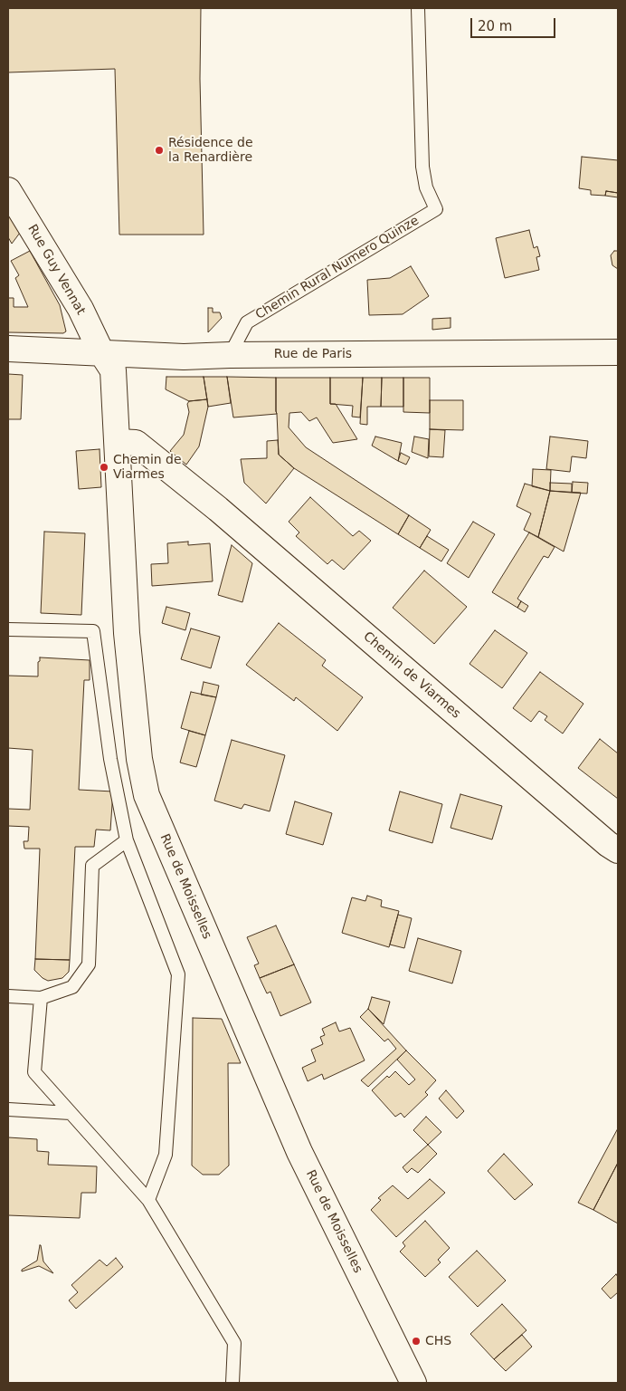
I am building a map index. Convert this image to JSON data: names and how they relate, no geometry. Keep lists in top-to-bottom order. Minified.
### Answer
{"streets":{"street":["Rue Guy Vennat","Rue de Paris","Chemin de Viarmes","Rue de Moisselles"],"lane":["Chemin Rural Numero Quinze"]},"crossings":[["Chemin Rural Numero Quinze","Rue de Paris"],["Rue Guy Vennat","Rue de Paris"],["Rue Guy Vennat","Rue de Moisselles"],["Rue de Paris","Rue de Moisselles"],["Chemin de Viarmes","Rue de Moisselles"]],"places":["Résidence de la Renardière","Chemin de Viarmes","CHS"],"scale_bar":"20 m"}
